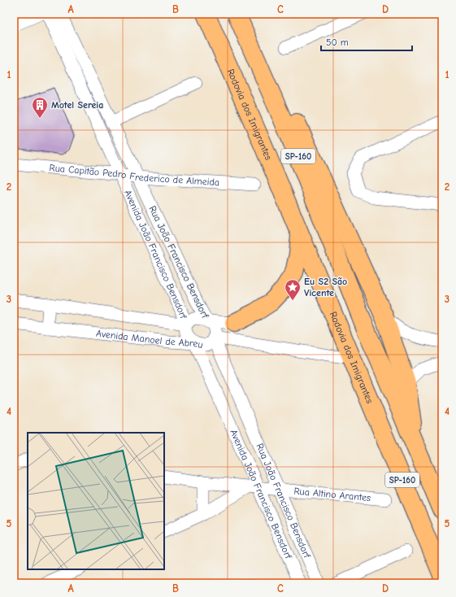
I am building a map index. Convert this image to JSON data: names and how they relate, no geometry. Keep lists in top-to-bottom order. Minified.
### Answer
{"streets":{"highway":["Rodovia dos Imigrantes","SP-160"],"street":["Rua Capitão Pedro Frederico de Almeida","Avenida João Francisco Bensdorf","Rua João Francisco Bensdorf","Avenida Manoel de Abreu","Rua Altino Arantes"]},"crossings":[["Rua Capitão Pedro Frederico de Almeida","Avenida João Francisco Bensdorf"],["Rua Capitão Pedro Frederico de Almeida","Rua João Francisco Bensdorf"],["Avenida João Francisco Bensdorf","Rua João Francisco Bensdorf"],["Avenida João Francisco Bensdorf","Avenida Manoel de Abreu"],["Avenida João Francisco Bensdorf","Rua Altino Arantes"],["Rua João Francisco Bensdorf","Avenida Manoel de Abreu"],["Rua João Francisco Bensdorf","Rua Altino Arantes"]],"places":{"building":["Motel Sereia"],"place":["Eu S2 São Vicente"]},"scale_bar":"50 m","grid":{"columns":["A","B","C","D"],"rows":["1","2","3","4","5"]}}
